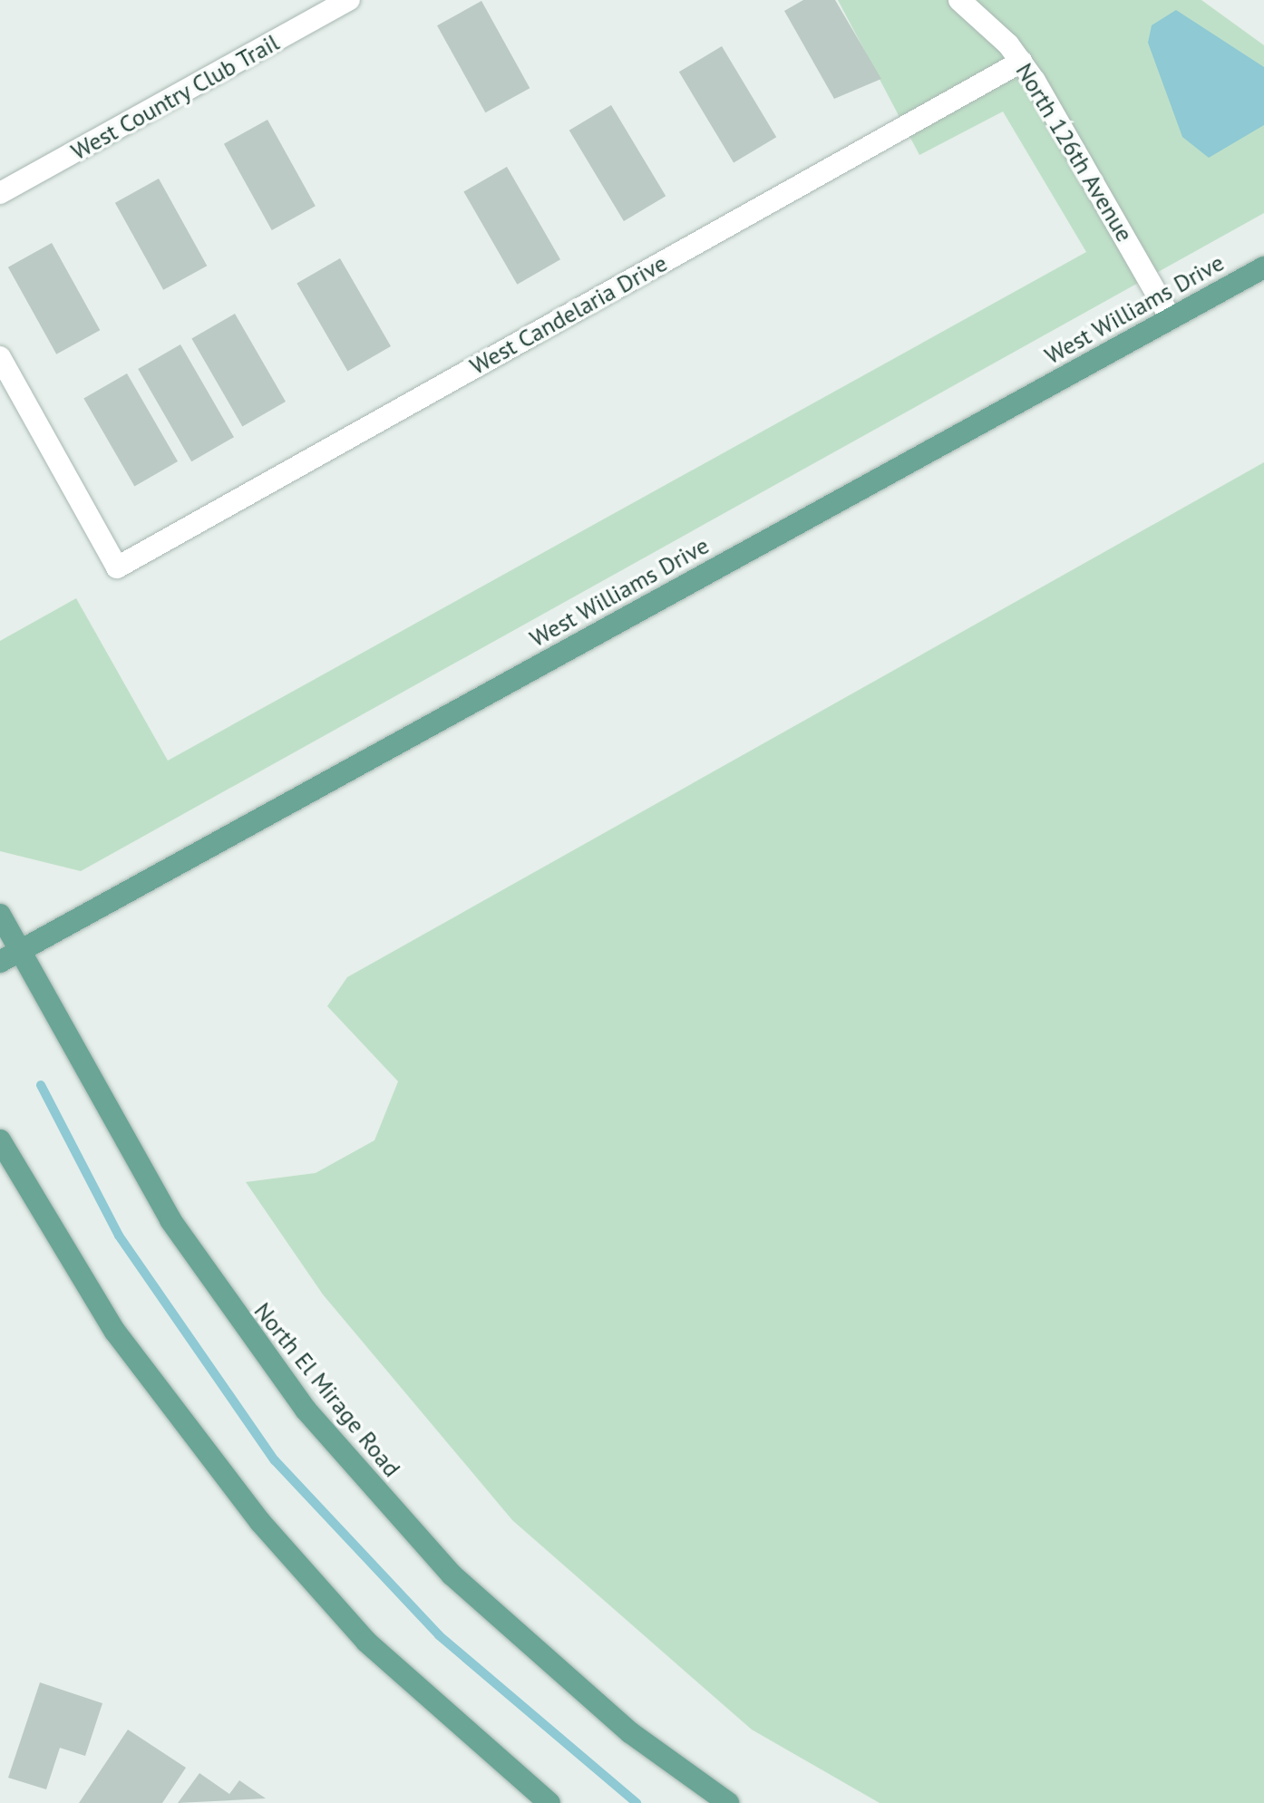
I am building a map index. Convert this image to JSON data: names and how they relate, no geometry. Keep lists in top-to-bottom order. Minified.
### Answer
{"streets":{"main road":["West Williams Drive","North El Mirage Road"],"street":["West Country Club Trail","North 126th Avenue","West Candelaria Drive"]},"crossings":[["North 126th Avenue","West Williams Drive"],["North 126th Avenue","West Candelaria Drive"],["West Williams Drive","North El Mirage Road"]]}
